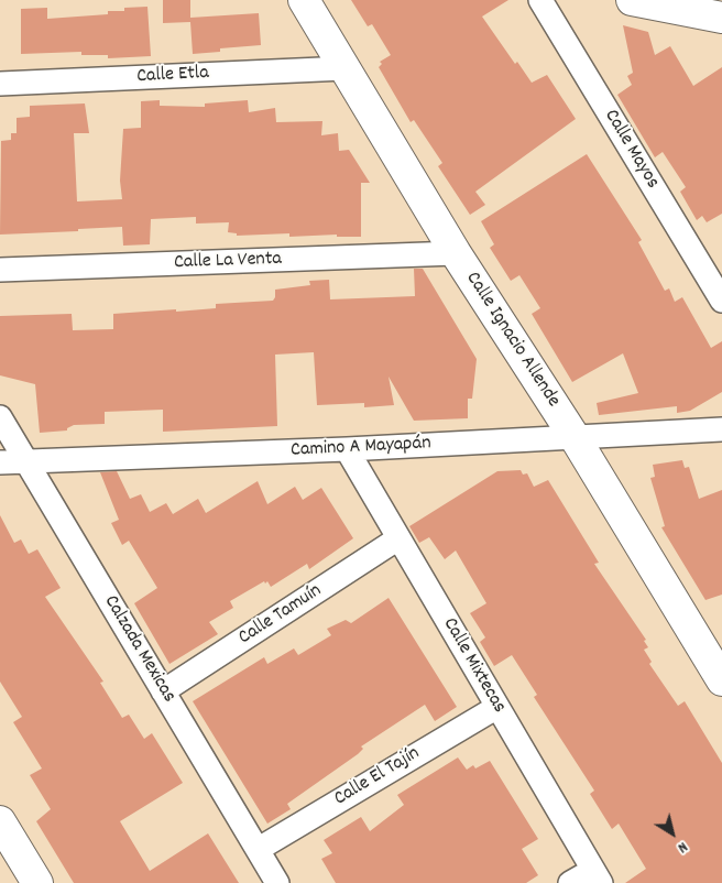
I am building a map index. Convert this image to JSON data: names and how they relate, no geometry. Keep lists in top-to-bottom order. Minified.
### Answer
{"streets":{"street":["Calle Etla","Calle Mayos","Calle La Venta","Calle Ignacio Allende","Camino A Mayapán","Calle Tamuín","Calzada Mexicas","Calle Mixtecas","Calle El Tajín"]},"crossings":[["Calle Etla","Calle Ignacio Allende"],["Calle La Venta","Calle Ignacio Allende"],["Calle Ignacio Allende","Camino A Mayapán"],["Camino A Mayapán","Calzada Mexicas"],["Camino A Mayapán","Calle Mixtecas"],["Calle Tamuín","Calzada Mexicas"],["Calle Tamuín","Calle Mixtecas"],["Calzada Mexicas","Calle El Tajín"],["Calle Mixtecas","Calle El Tajín"]],"north":"bottom right"}
